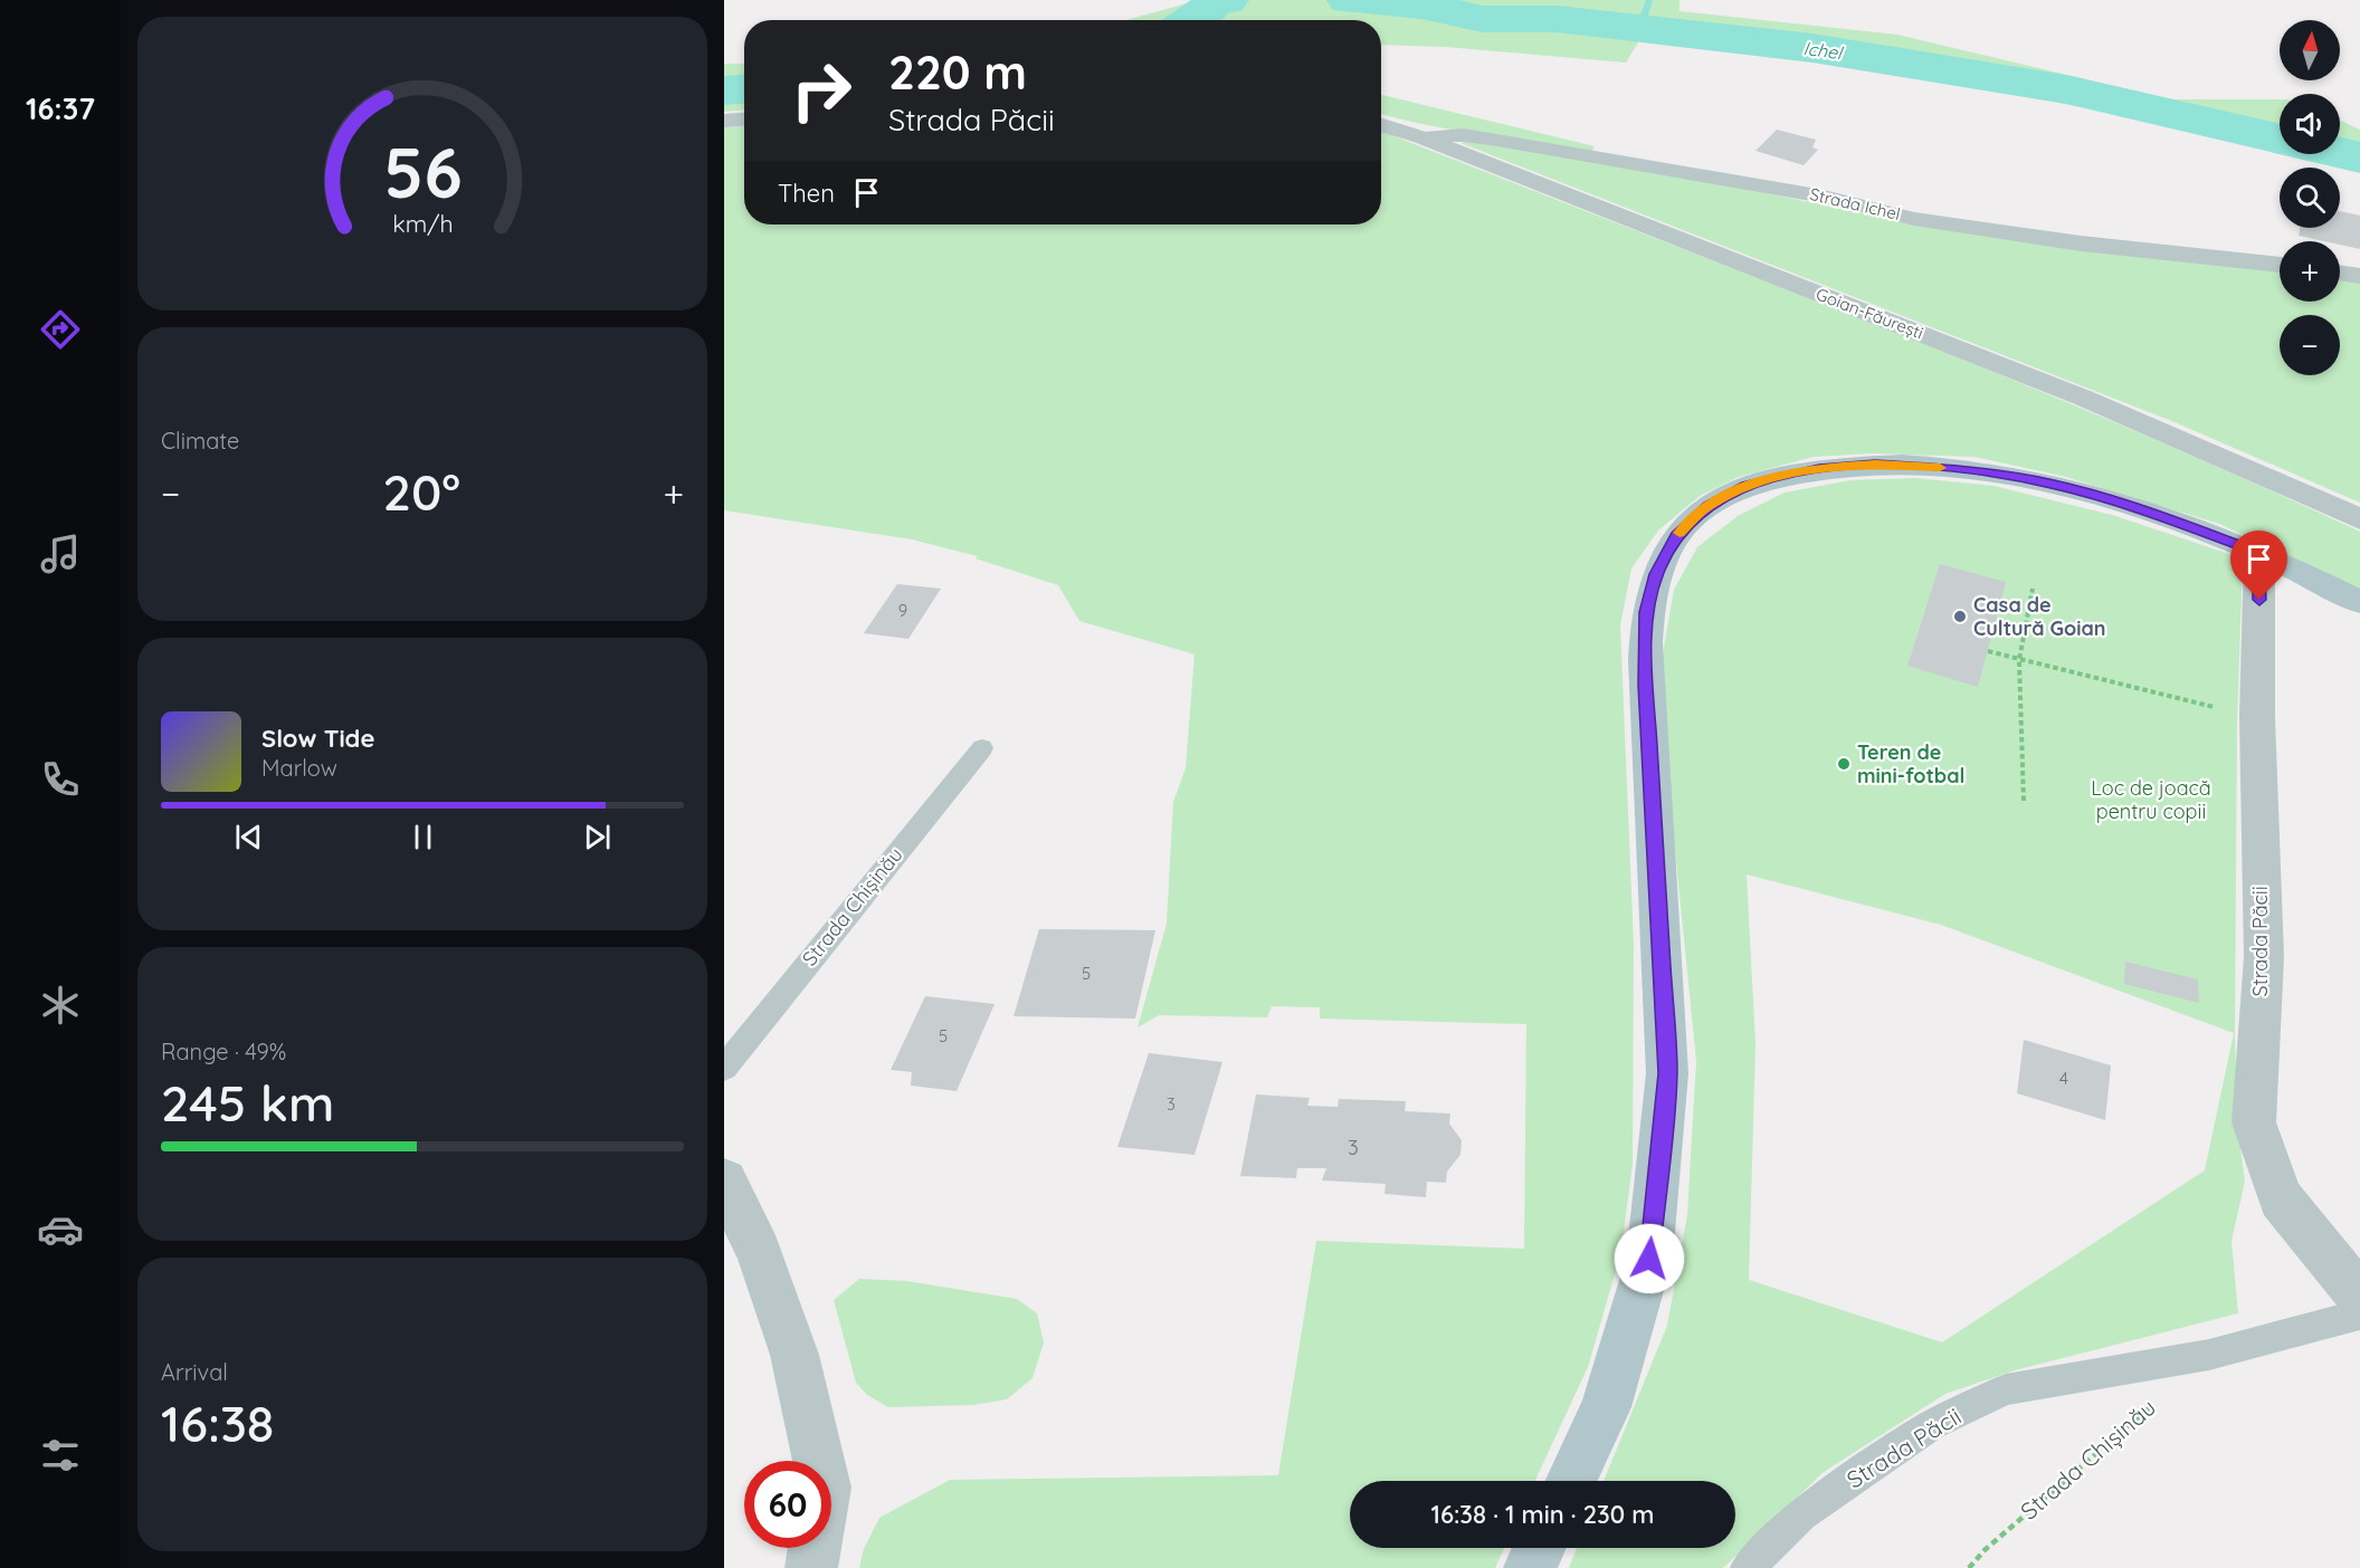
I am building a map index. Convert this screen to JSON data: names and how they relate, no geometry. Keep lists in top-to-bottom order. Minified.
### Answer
{"streets":{"street":["Strada Ichel","Goian-Făurești","Strada Păcii"],"lane":["Strada Chișinău"]},"crossings":[["Strada Ichel","Goian-Făurești"]],"water":["Ichel"],"parks":["Loc de joacă pentru copii"],"places":["Casa de Cultură Goian","Teren de mini-fotbal"],"house_numbers":["9","5","5","4","3","3"],"north":"top","page":{"tabs":"16:37","map_buttons":["+","−"],"turn":["220 m","Strada Păcii"],"then":"Then","tile":["Climate",["Range · 49%","245 km"],["Arrival","16:38"]],"heat":["−","20°","+"],"song":["Slow Tide","Marlow"],"limit":"60","trip":"16:38 · 1 min · 230 m","gauge":["56","km/h"]}}
